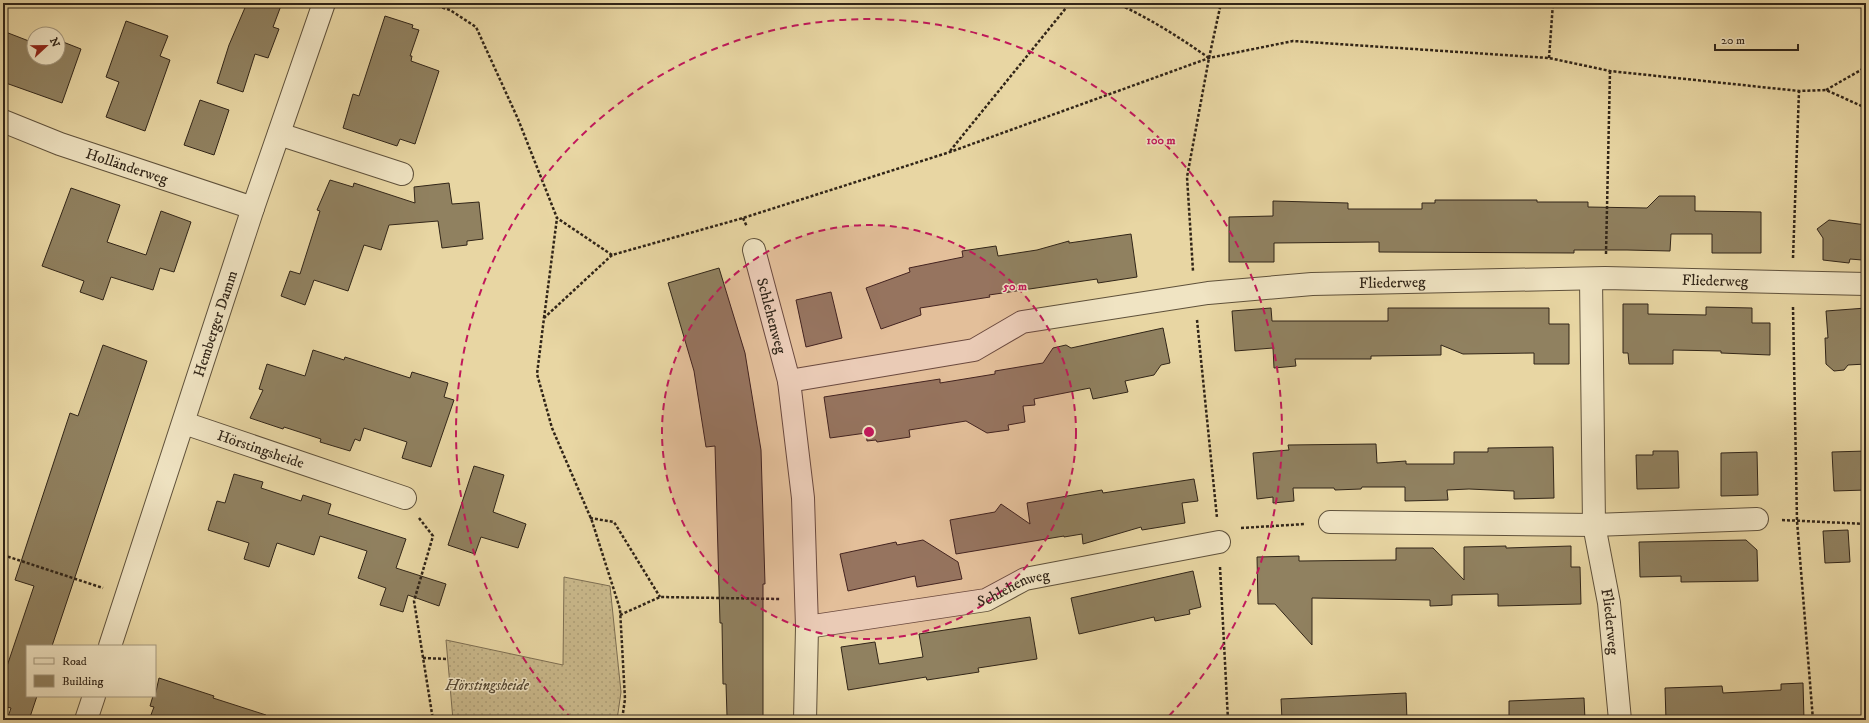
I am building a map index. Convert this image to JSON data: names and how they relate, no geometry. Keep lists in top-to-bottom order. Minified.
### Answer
{"streets":{"street":["Holländerweg","Fliederweg","Schlehenweg","Hemberger Damm","Hörstingsheide"]},"crossings":[["Holländerweg","Hemberger Damm"],["Hemberger Damm","Hörstingsheide"]],"parks":["Hörstingsheide"],"legend":["Road","Building"],"scale_bar":"20 m","north":"right","rings":["100 m","50 m"]}
